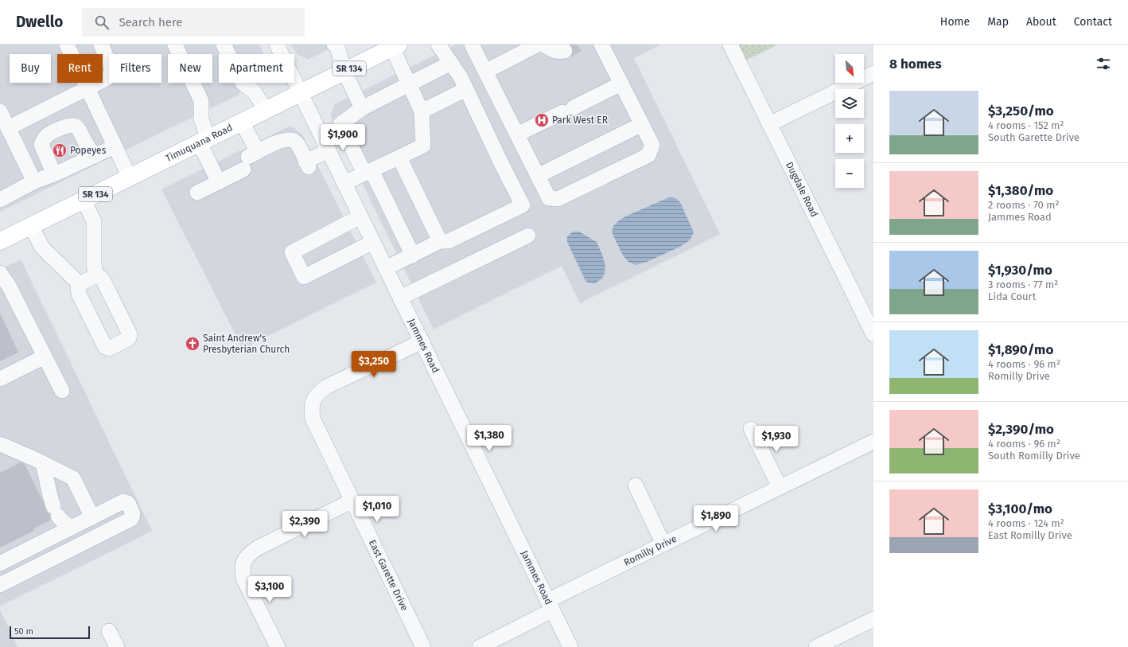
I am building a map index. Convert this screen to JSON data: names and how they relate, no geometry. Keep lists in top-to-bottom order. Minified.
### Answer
{"streets":{"main road":["SR 134","Timuquana Road"],"street":["Dugdale Road","Jammes Road","Romilly Drive","East Garette Drive"]},"crossings":[["Timuquana Road","Jammes Road"],["Jammes Road","Romilly Drive"],["Jammes Road","East Garette Drive"]],"places":{"hospital":["Park West ER"],"restaurant":["Popeyes"],"church":["Saint Andrew's Presbyterian Church"]},"scale_bar":"50 m","north":"bottom right","page":{"header":"Dwello","search":"Search here","nav":["Home","Map","About","Contact"],"heading":"8 homes","map_buttons":["+","−"],"chip":["Buy","Rent","Filters","New","Apartment"],"list":[{"name":"$3,250/mo","note":"4 rooms · 152 m² · South Garette Drive"},{"name":"$1,380/mo","note":"2 rooms · 70 m² · Jammes Road"},{"name":"$1,930/mo","note":"3 rooms · 77 m² · Lida Court"},{"name":"$1,890/mo","note":"4 rooms · 96 m² · Romilly Drive"},{"name":"$2,390/mo","note":"4 rooms · 96 m² · South Romilly Drive"},{"name":"$3,100/mo","note":"4 rooms · 124 m² · East Romilly Drive"}],"price":["$1,900","$3,250","$1,380","$1,930","$1,010","$1,890","$2,390","$3,100"],"scale":"50 m"}}
